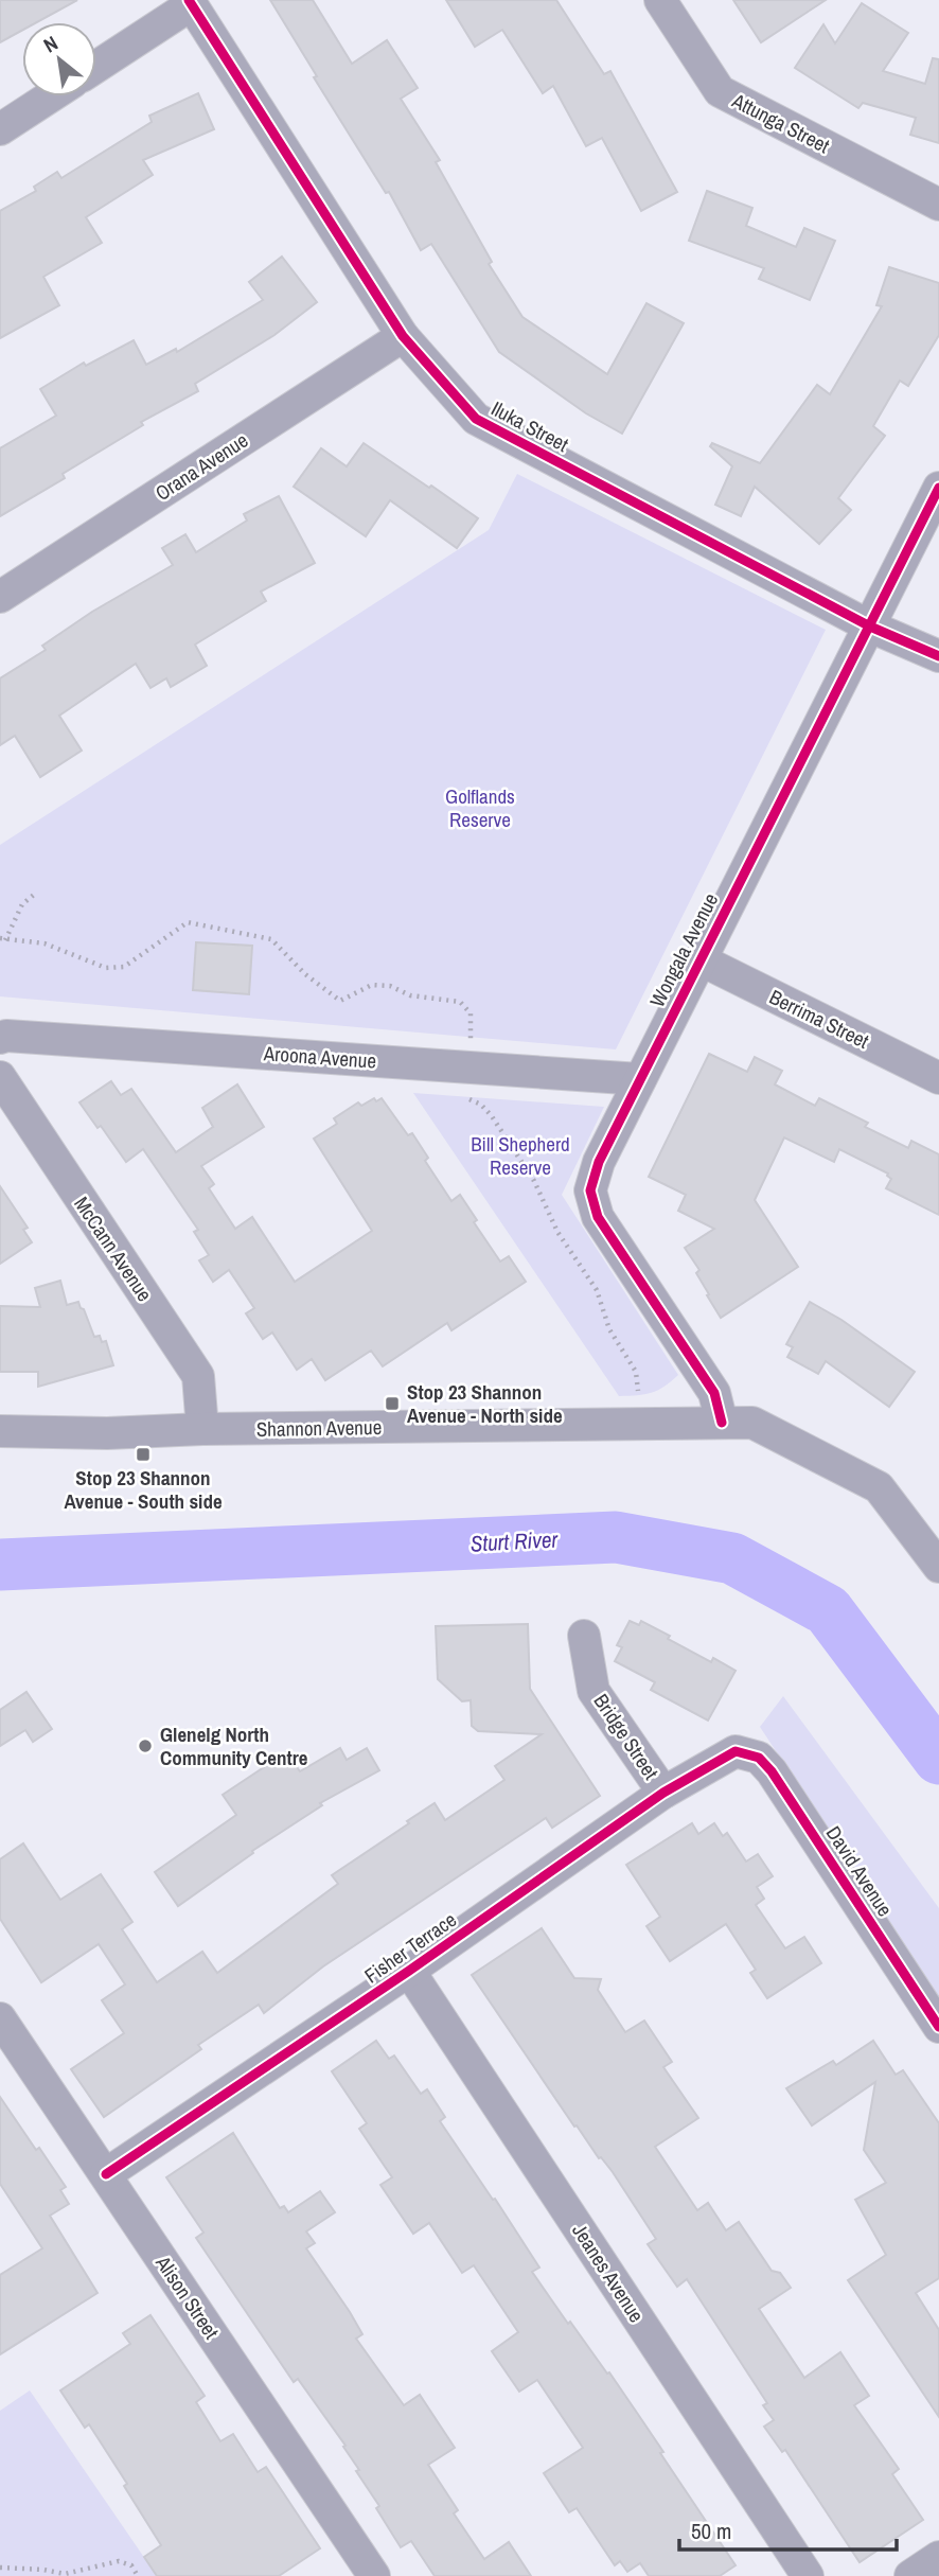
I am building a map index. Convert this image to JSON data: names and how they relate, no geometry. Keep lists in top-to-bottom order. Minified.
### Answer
{"streets":{"street":["Attunga Street","Iluka Street","Orana Avenue","Wongala Avenue","Berrima Street","Aroona Avenue","McCann Avenue","Shannon Avenue","Bridge Street","David Avenue","Fisher Terrace","Jeanes Avenue","Alison Street"]},"crossings":[["Iluka Street","Orana Avenue"],["Iluka Street","Wongala Avenue"],["Wongala Avenue","Berrima Street"],["Wongala Avenue","Aroona Avenue"],["Wongala Avenue","Shannon Avenue"],["McCann Avenue","Shannon Avenue"],["Bridge Street","Fisher Terrace"],["David Avenue","Fisher Terrace"],["Fisher Terrace","Jeanes Avenue"],["Fisher Terrace","Alison Street"]],"water":["Sturt River"],"parks":["Golflands Reserve","Bill Shepherd Reserve"],"places":{"transit":["Stop 23 Shannon Avenue - North side","Stop 23 Shannon Avenue - South side"],"other":["Glenelg North Community Centre"]},"scale_bar":"50 m","north":"top left"}
